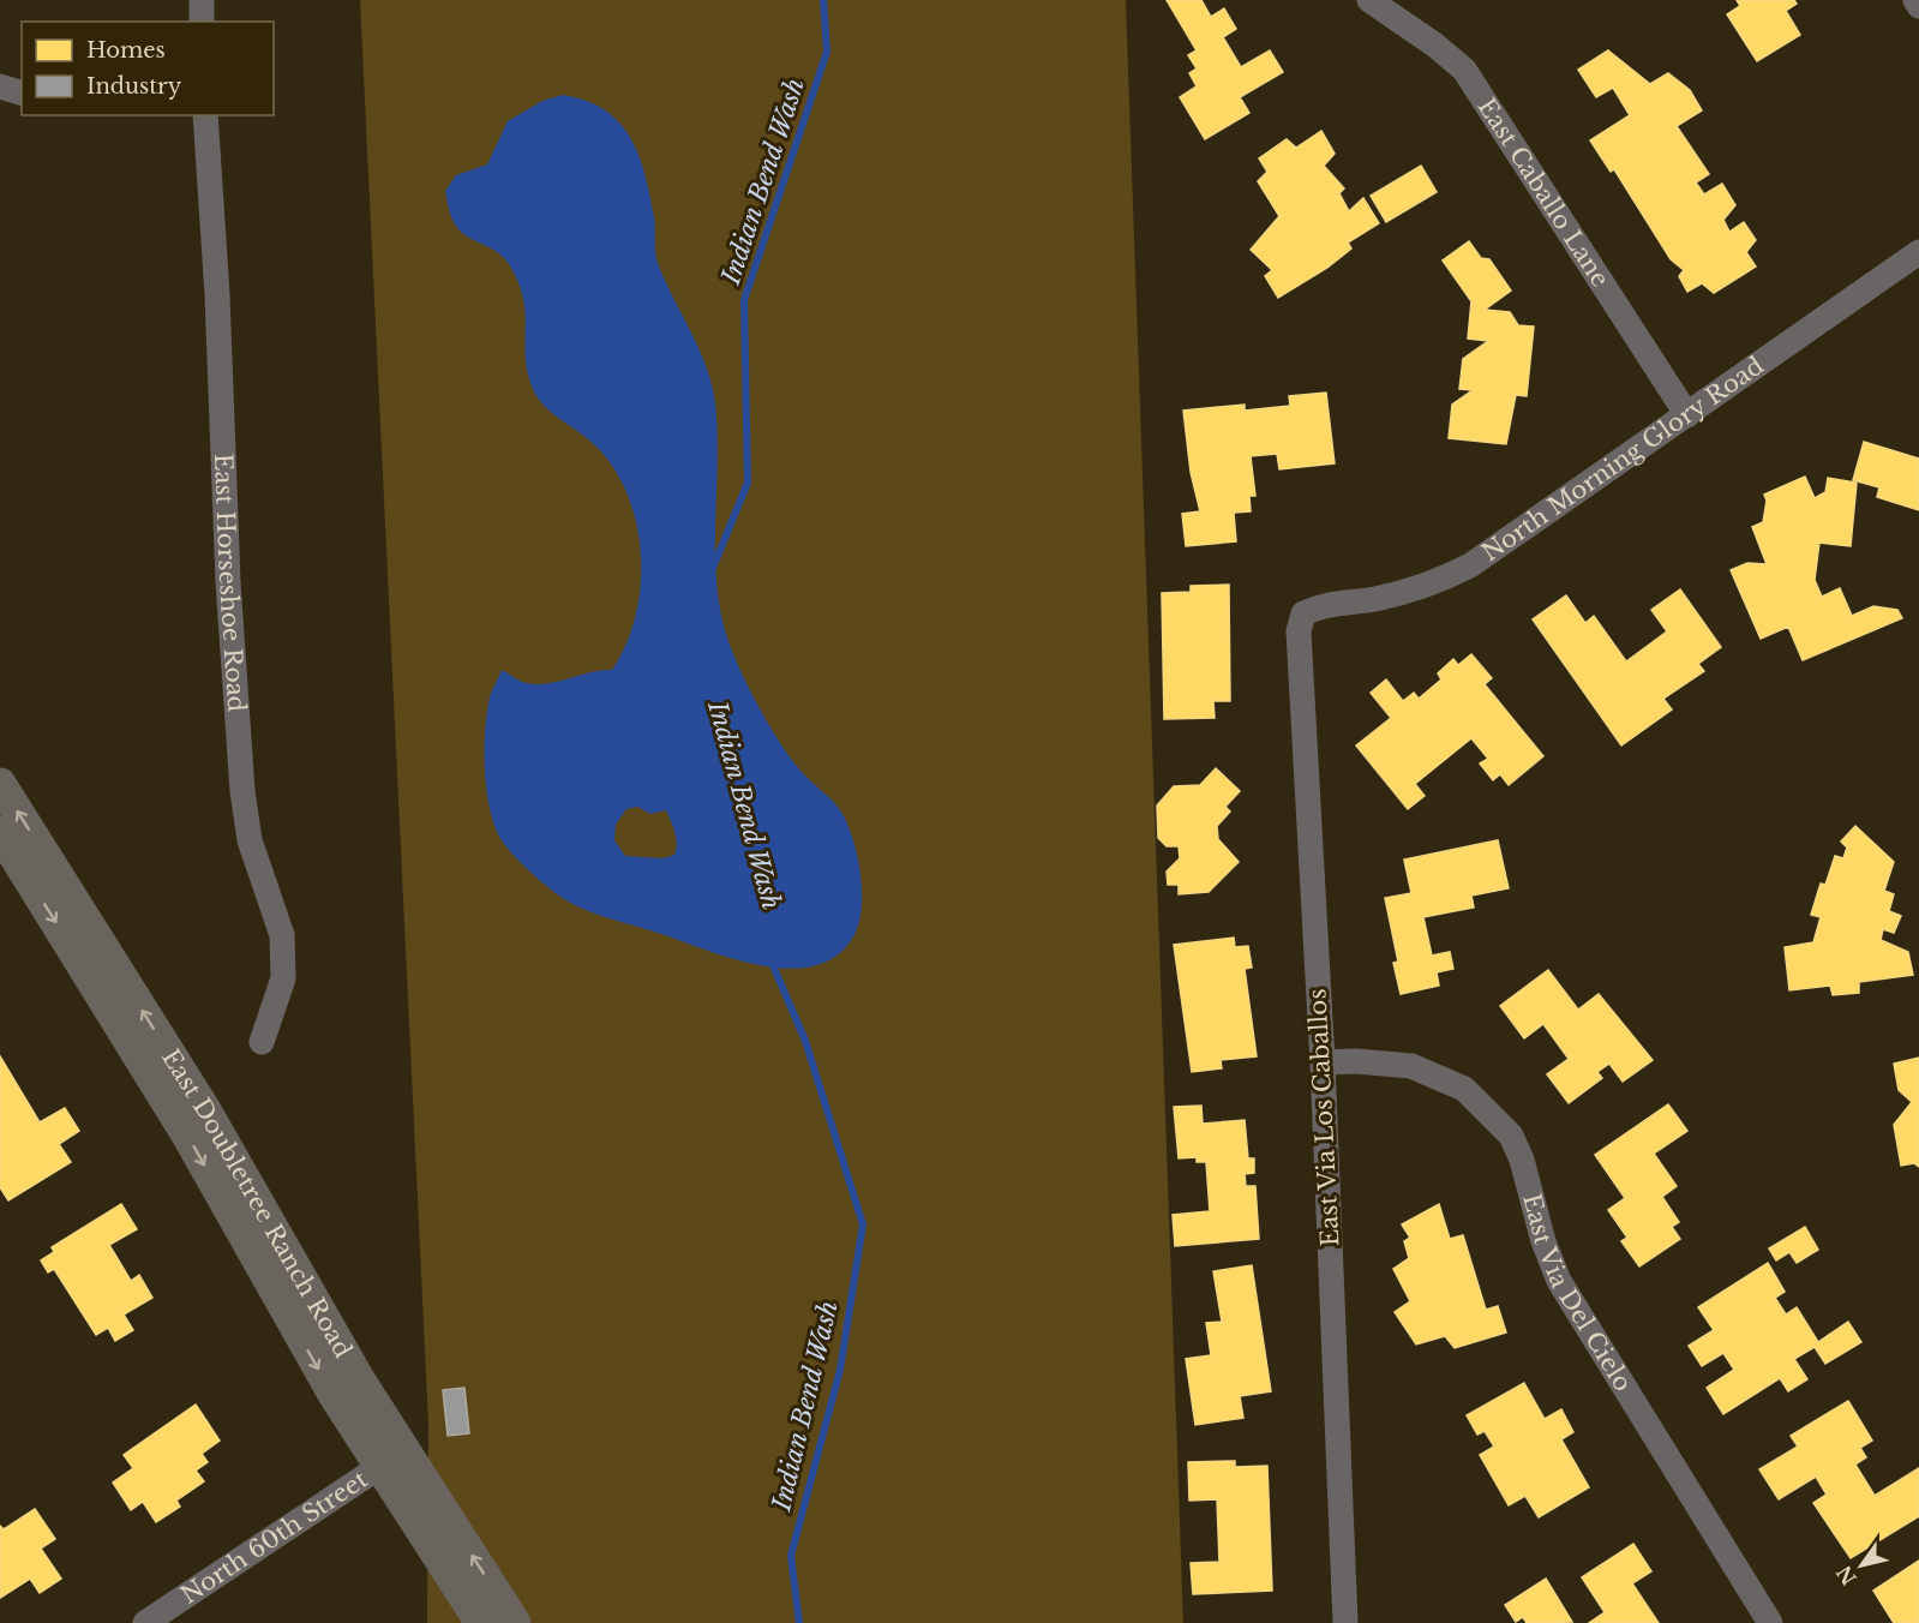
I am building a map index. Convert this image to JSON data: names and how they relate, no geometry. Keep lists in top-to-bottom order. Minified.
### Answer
{"streets":{"main road":["East Doubletree Ranch Road"],"street":["East Caballo Lane","North Morning Glory Road","East Horseshoe Road","East Via Los Caballos","East Via Del Cielo","North 60th Street"]},"crossings":[["East Caballo Lane","North Morning Glory Road"],["North Morning Glory Road","East Via Los Caballos"],["East Via Los Caballos","East Via Del Cielo"],["East Doubletree Ranch Road","North 60th Street"]],"water":["Indian Bend Wash"],"legend":["Homes","Industry"],"north":"bottom left"}
